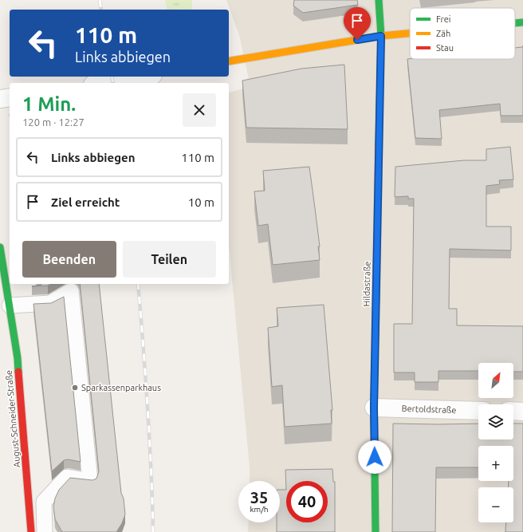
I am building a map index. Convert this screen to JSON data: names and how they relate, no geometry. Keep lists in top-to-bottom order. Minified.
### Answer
{"streets":{"street":["Hildastraße","Bertoldstraße","August-Schneider-Straße"]},"crossings":[["Hildastraße","Bertoldstraße"]],"places":["Sparkassenparkhaus"],"legend":["Frei","Zäh","Stau"],"north":"top right","page":{"turn":["110 m","Links abbiegen"],"heading":["1 Min.","120 m · 12:27"],"list":[{"name":"Links abbiegen","value":"110 m"},{"name":"Ziel erreicht","value":"10 m"}],"buttons":["Beenden","Teilen"],"map_buttons":["+","−"],"speed":"35 km/h","limit":"40"}}
